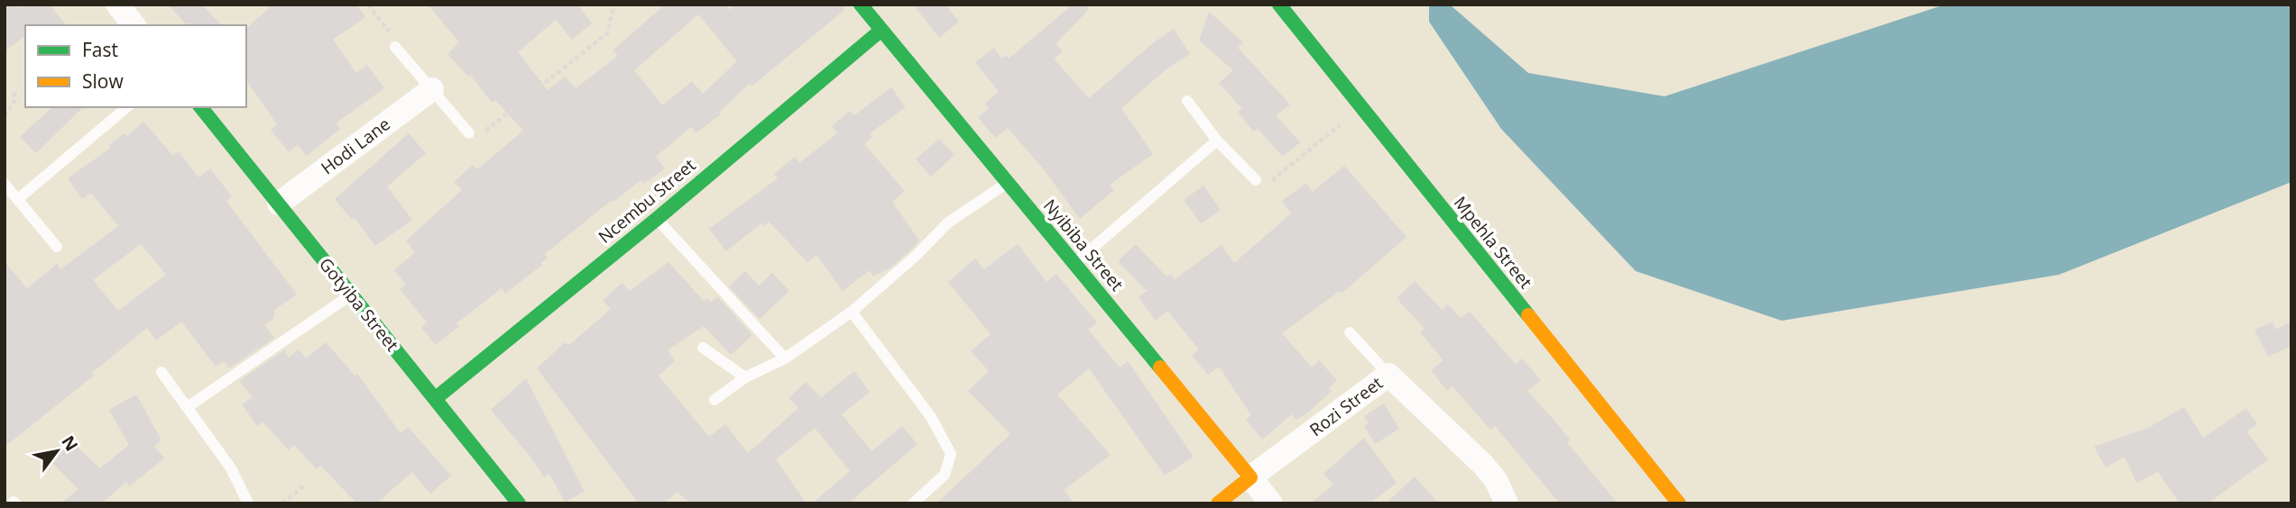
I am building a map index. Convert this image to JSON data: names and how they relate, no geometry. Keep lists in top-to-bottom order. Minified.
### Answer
{"streets":{"street":["Hodi Lane","Ncembu Street","Mpehla Street","Nyibiba Street","Gotyiba Street","Rozi Street"]},"crossings":[["Hodi Lane","Gotyiba Street"],["Ncembu Street","Nyibiba Street"],["Ncembu Street","Gotyiba Street"],["Nyibiba Street","Rozi Street"]],"legend":["Fast","Slow"],"north":"top right"}
